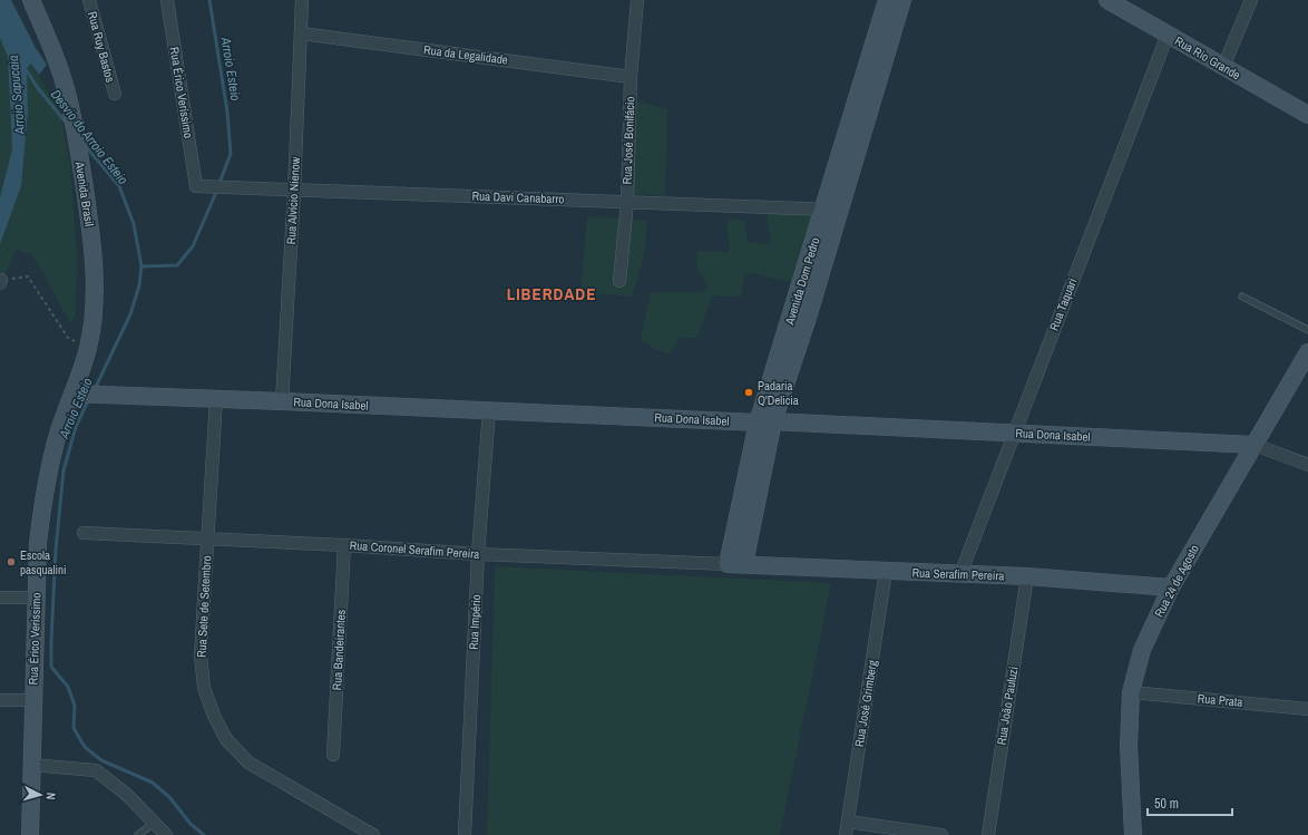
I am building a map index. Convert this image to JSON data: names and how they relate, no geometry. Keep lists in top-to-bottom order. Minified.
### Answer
{"streets":{"street":["Rua Ruy Bastos","Rua da Legalidade","Rua Rio Grande","Rua Érico Veríssimo","Rua José Bonifácio","Avenida Brasil","Rua Davi Canabarro","Rua Alvício Nienow","Avenida Dom Pedro","Rua Taquari","Rua Dona Isabel","Rua Coronel Serafim Pereira","Rua Serafim Pereira","Rua 24 de Agosto","Rua Sete de Setembro","Rua Império","Rua Bandeirantes","Rua Prata","Rua José Grimberg","Rua João Pauluzi"]},"crossings":[["Rua da Legalidade","Rua José Bonifácio"],["Rua da Legalidade","Rua Alvício Nienow"],["Rua Rio Grande","Rua Taquari"],["Rua Érico Veríssimo","Avenida Brasil"],["Rua Érico Veríssimo","Rua Davi Canabarro"],["Rua Érico Veríssimo","Rua Dona Isabel"],["Rua José Bonifácio","Rua Davi Canabarro"],["Avenida Brasil","Rua Dona Isabel"],["Rua Davi Canabarro","Rua Alvício Nienow"],["Rua Davi Canabarro","Avenida Dom Pedro"],["Rua Alvício Nienow","Rua Dona Isabel"],["Avenida Dom Pedro","Rua Dona Isabel"],["Avenida Dom Pedro","Rua Coronel Serafim Pereira"],["Avenida Dom Pedro","Rua Serafim Pereira"],["Rua Taquari","Rua Dona Isabel"],["Rua Taquari","Rua Serafim Pereira"],["Rua Dona Isabel","Rua 24 de Agosto"],["Rua Dona Isabel","Rua Sete de Setembro"],["Rua Dona Isabel","Rua Império"],["Rua Coronel Serafim Pereira","Rua Serafim Pereira"],["Rua Coronel Serafim Pereira","Rua Sete de Setembro"],["Rua Coronel Serafim Pereira","Rua Império"],["Rua Coronel Serafim Pereira","Rua Bandeirantes"],["Rua Serafim Pereira","Rua 24 de Agosto"],["Rua Serafim Pereira","Rua José Grimberg"],["Rua Serafim Pereira","Rua João Pauluzi"],["Rua 24 de Agosto","Rua Prata"]],"districts":["LIBERDADE"],"water":["Arroio Esteio","Arroio Sapucaia","Desvio do Arroio Esteio"],"places":["Padaria Q'Delicia","Escola pasqualini"],"scale_bar":"50 m","north":"right"}
